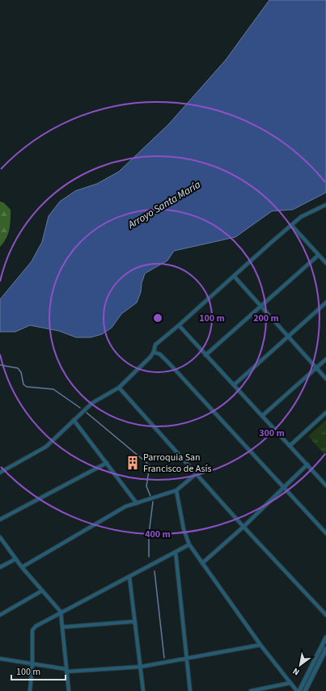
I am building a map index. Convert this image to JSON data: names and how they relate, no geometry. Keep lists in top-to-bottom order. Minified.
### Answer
{"water":["Arroyo Santa María"],"places":{"building":["Parroquia San Francisco de Asís"]},"scale_bar":"100 m","north":"bottom left","rings":["100 m","200 m","300 m","400 m"]}
